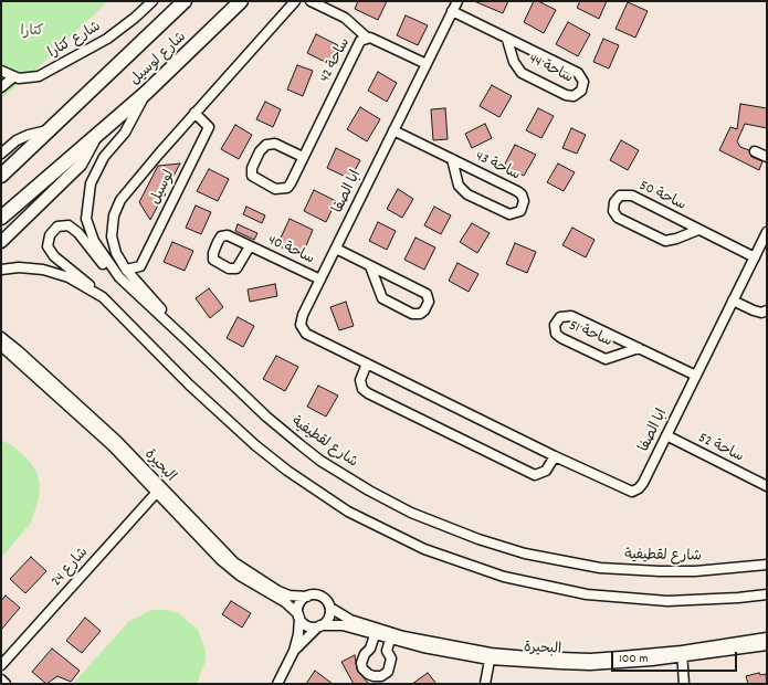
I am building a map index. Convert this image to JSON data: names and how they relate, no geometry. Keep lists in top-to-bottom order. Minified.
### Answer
{"streets":{"highway":["شارع لوسيل"],"street":["شارع كتارا","ساحة 42","ساحة 44","ساحة 43","لوسيل","ابا الصفا","ساحة 50","ساحة 40","ساحة 51","شارع لقطيفية","ساحة 52","البحيرة","شارع 24"]},"crossings":[["شارع لوسيل","شارع لقطيفية"],["ساحة 42","ابا الصفا"],["ساحة 44","ابا الصفا"],["ساحة 43","ابا الصفا"],["لوسيل","شارع لقطيفية"],["ابا الصفا","ساحة 50"],["ابا الصفا","ساحة 40"],["ابا الصفا","ساحة 51"],["ابا الصفا","ساحة 52"],["البحيرة","شارع 24"]],"parks":["كتارا"],"scale_bar":"100 m"}
